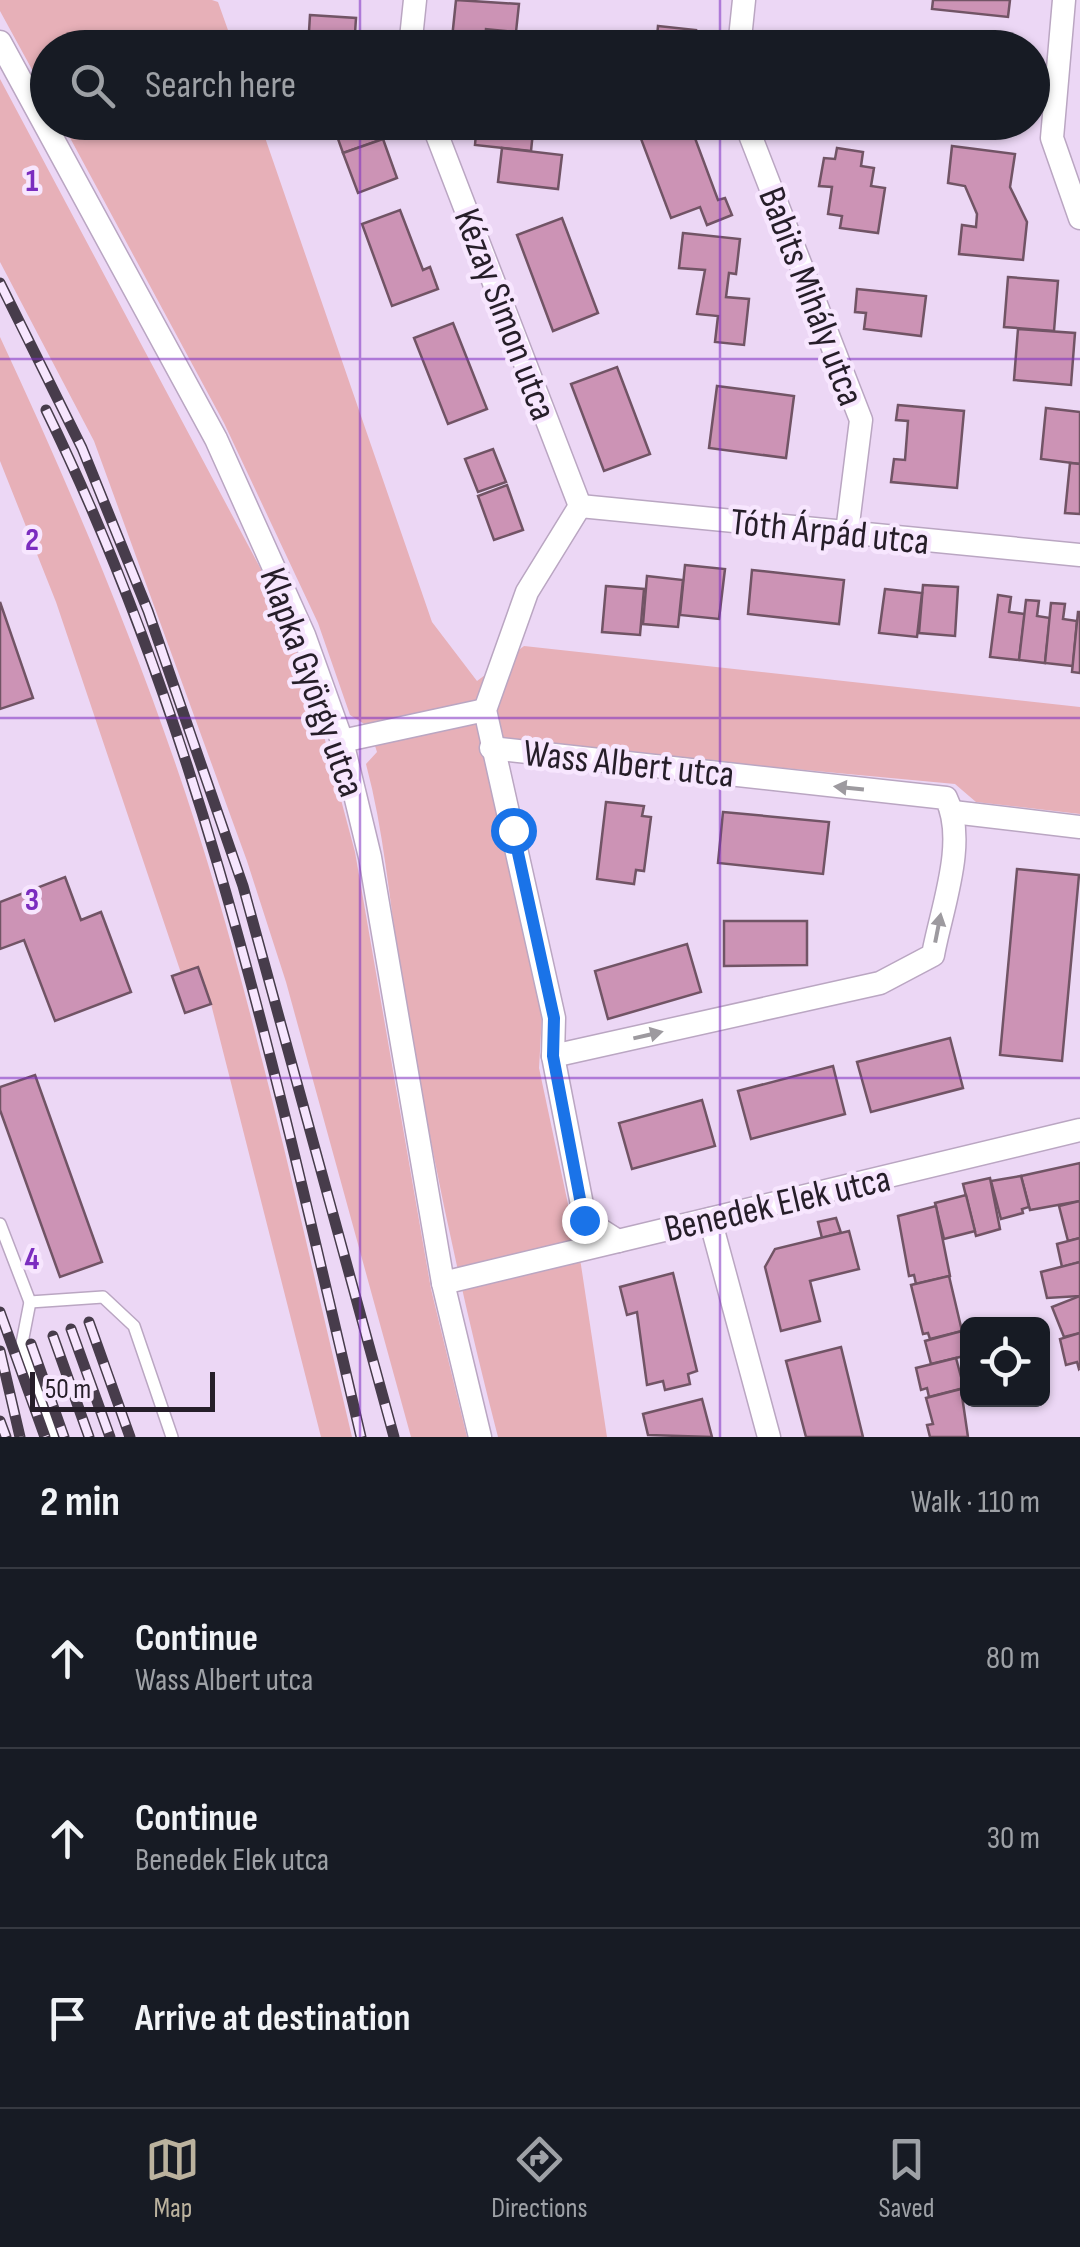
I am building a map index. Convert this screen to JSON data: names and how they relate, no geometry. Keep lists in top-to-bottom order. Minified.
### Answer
{"streets":{"street":["Babits Mihály utca","Kézay Simon utca","Tóth Árpád utca","Klapka György utca","Wass Albert utca","Benedek Elek utca"]},"crossings":[["Babits Mihály utca","Tóth Árpád utca"],["Kézay Simon utca","Tóth Árpád utca"],["Wass Albert utca","Benedek Elek utca"]],"one_way":["Wass Albert utca"],"scale_bar":"50 m","page":{"search":"Search here","scale":"50 m","heading":["2 min","Walk · 110 m"],"list":[["Continue","Wass Albert utca","80 m"],["Continue","Benedek Elek utca","30 m"],"Arrive at destination"],"nav":["Map","Directions","Saved"]},"grid":{"rows":["1","2","3","4"]}}
